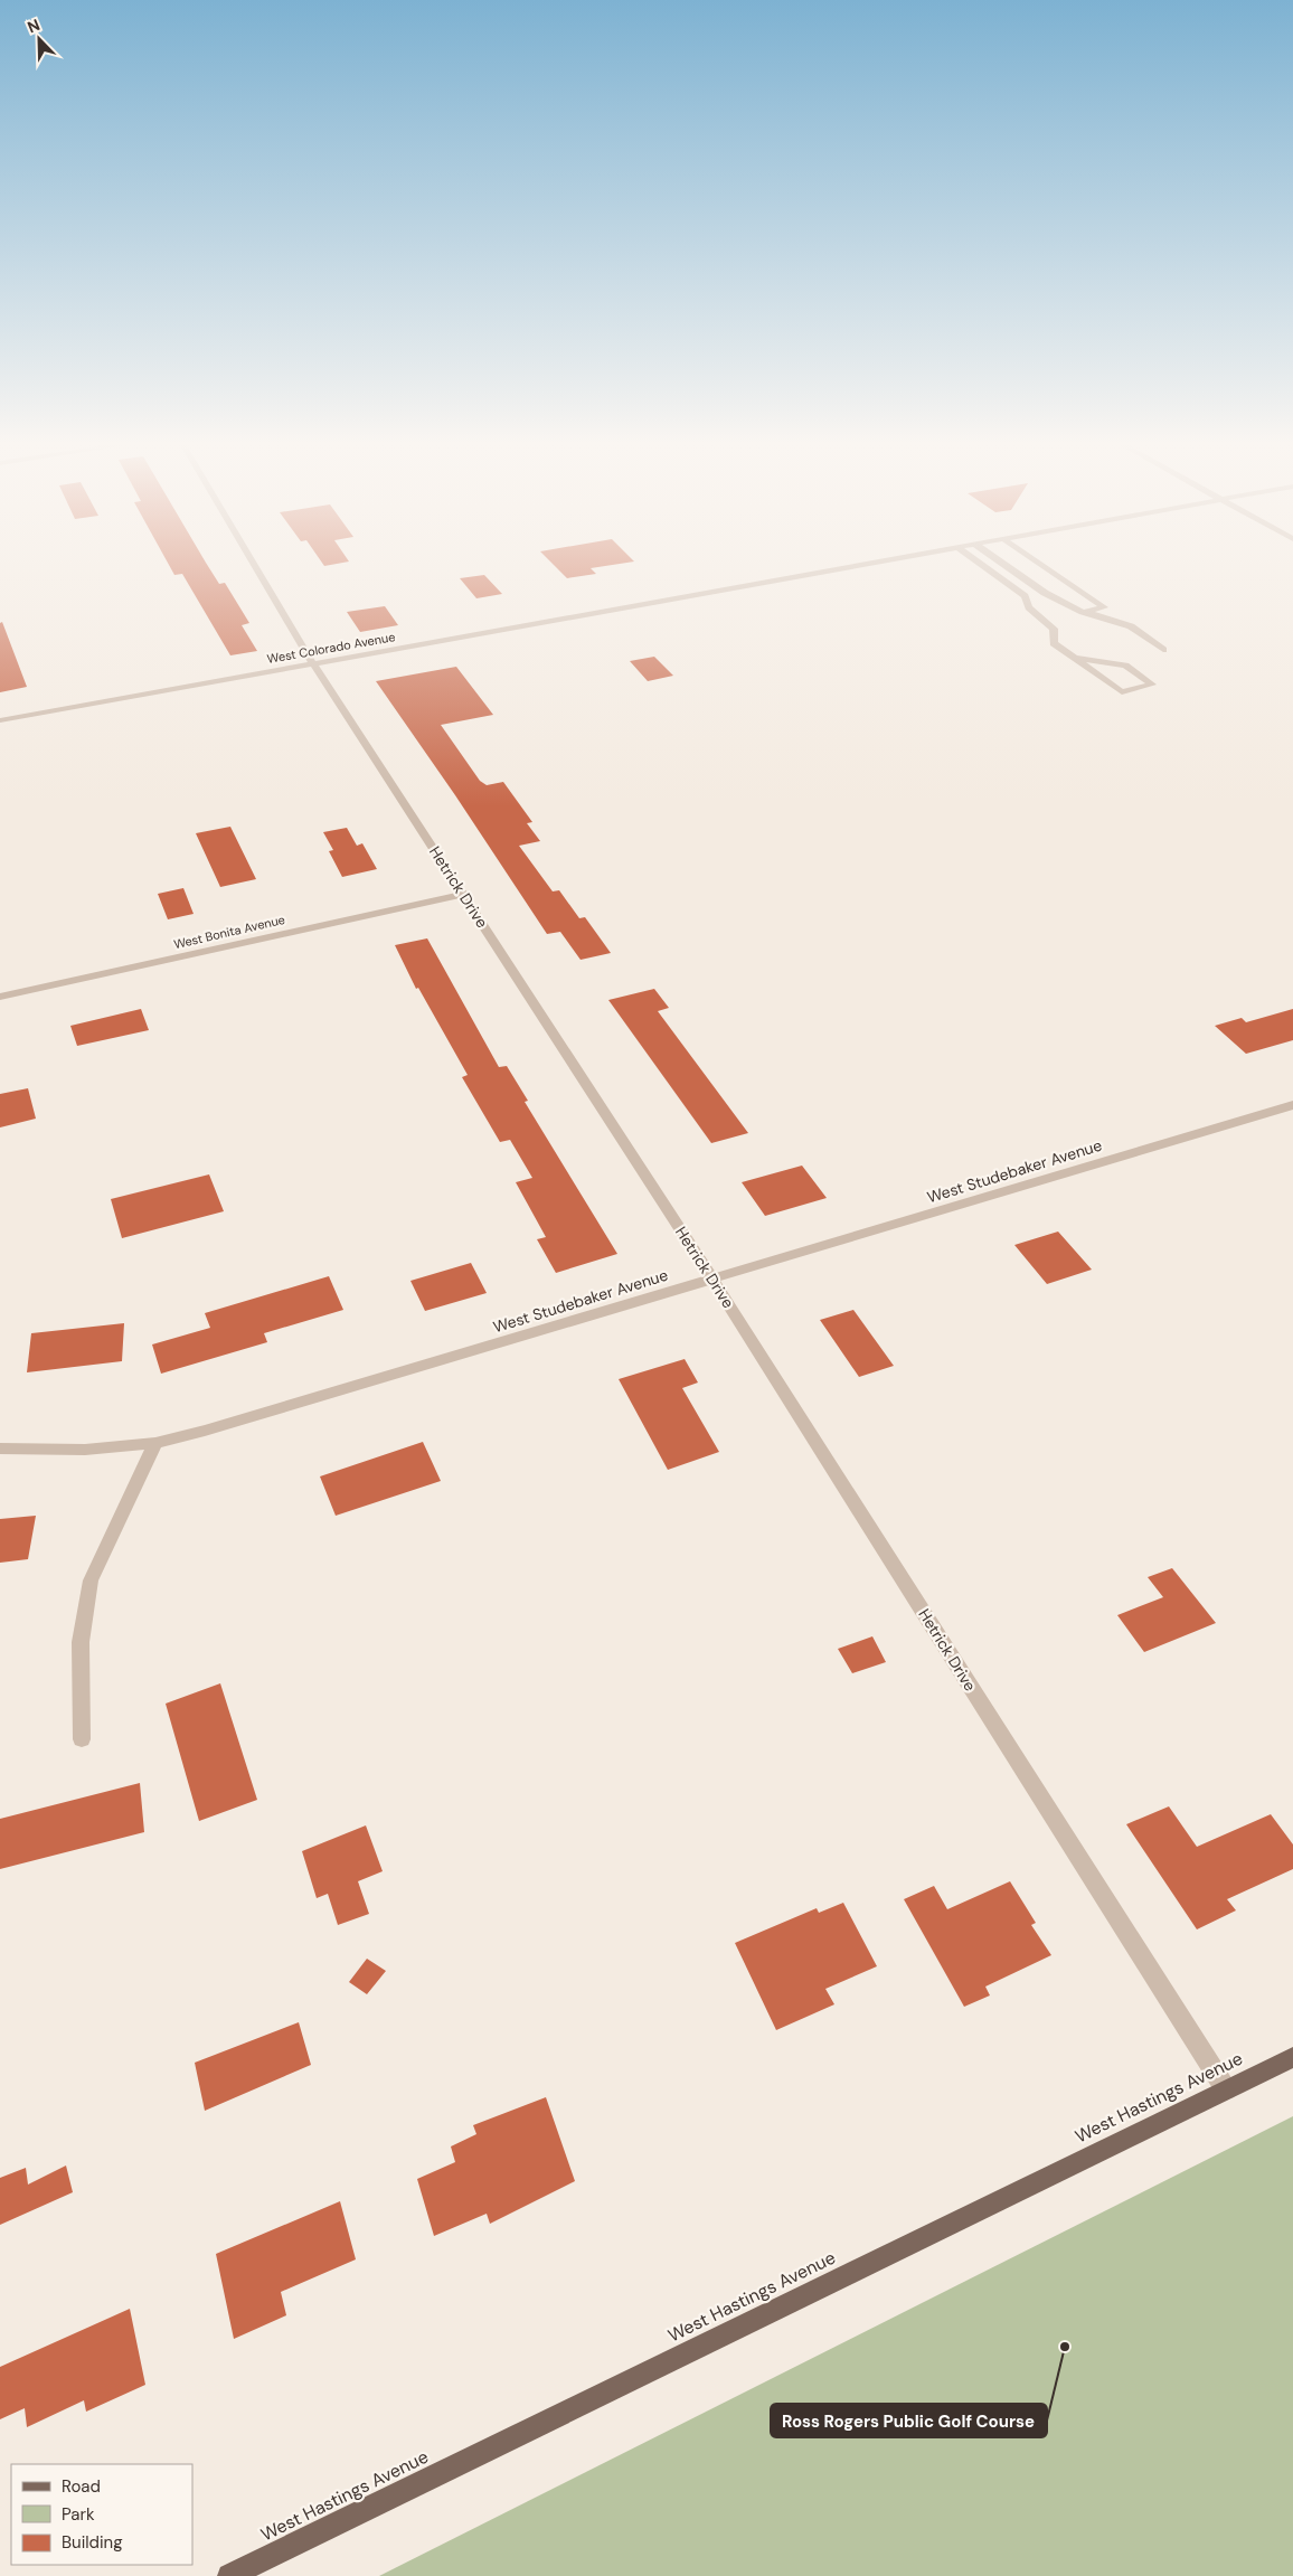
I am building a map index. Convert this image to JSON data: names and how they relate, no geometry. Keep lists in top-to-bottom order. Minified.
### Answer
{"streets":{"main road":["West Hastings Avenue"],"street":["West Colorado Avenue","Hetrick Drive","West Bonita Avenue","West Studebaker Avenue"]},"crossings":[["West Colorado Avenue","Hetrick Drive"],["Hetrick Drive","West Bonita Avenue"],["Hetrick Drive","West Studebaker Avenue"],["Hetrick Drive","West Hastings Avenue"]],"places":["Ross Rogers Public Golf Course"],"legend":["Road","Park","Building"],"north":"top left"}
